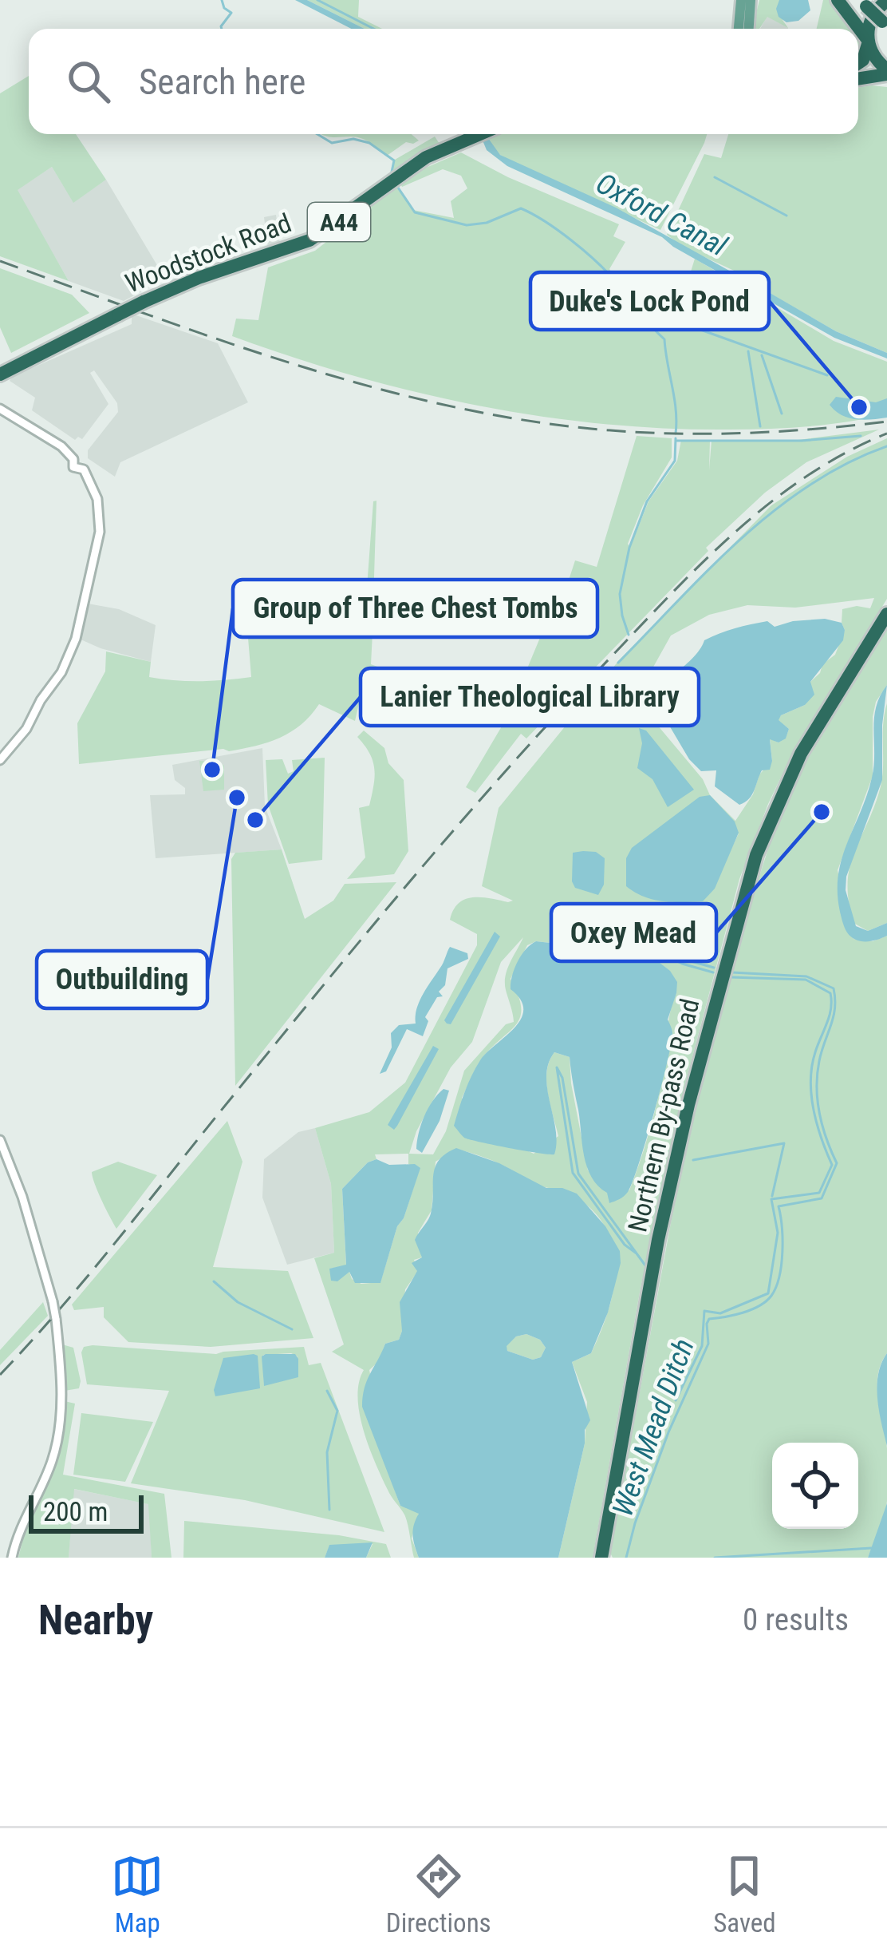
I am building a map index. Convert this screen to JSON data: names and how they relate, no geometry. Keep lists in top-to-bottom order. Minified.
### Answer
{"streets":{"highway":["A44","Woodstock Road","Northern By-pass Road"]},"water":["Oxford Canal","West Mead Ditch"],"places":["Duke's Lock Pond","Group of Three Chest Tombs","Outbuilding","Oxey Mead","Lanier Theological Library"],"scale_bar":"200 m","page":{"search":"Search here","scale":"200 m","heading":["Nearby","0 results"],"nav":["Map","Directions","Saved"]}}
